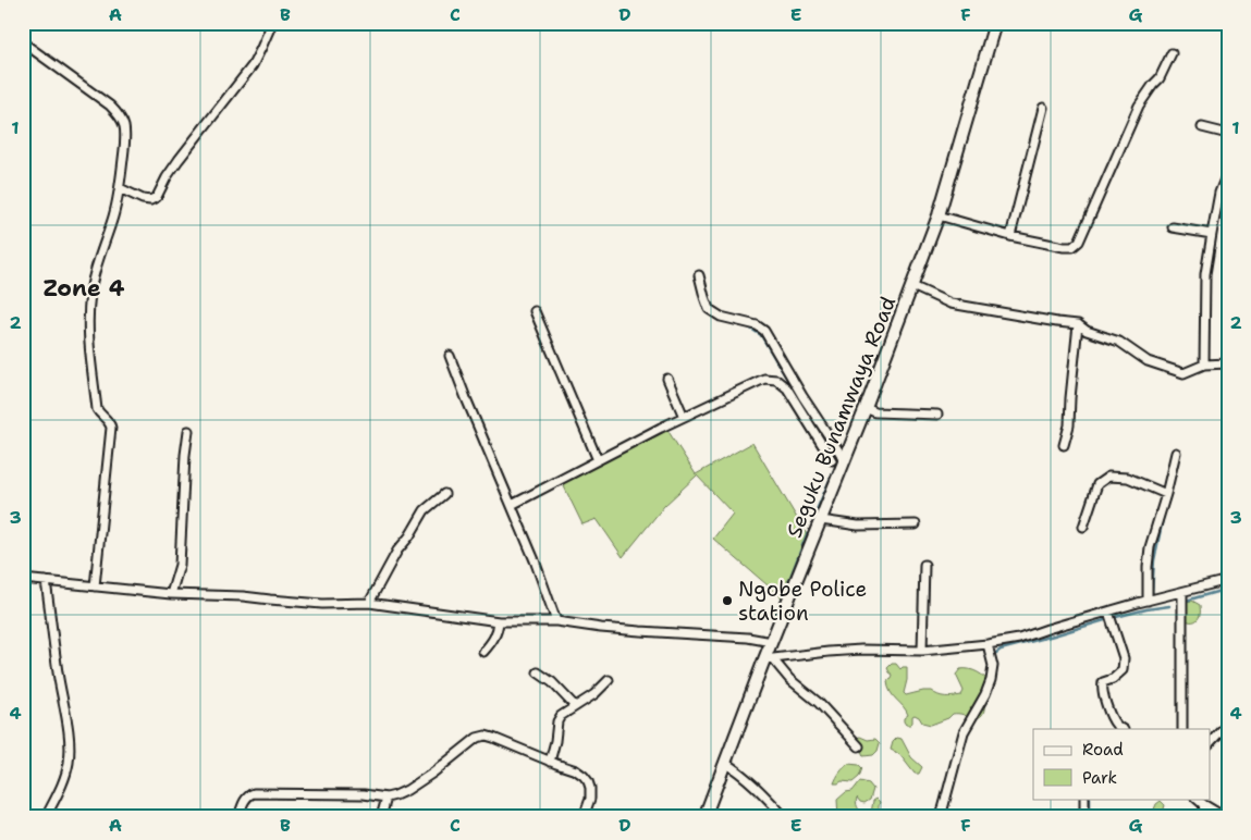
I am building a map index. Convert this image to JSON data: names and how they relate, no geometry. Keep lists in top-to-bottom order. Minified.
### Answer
{"streets":{"main road":["Seguku Bunamwaya Road"]},"districts":["Zone 4"],"places":["Ngobe Police station"],"legend":["Road","Park"],"grid":{"columns":["A","B","C","D","E","F","G"],"rows":["1","2","3","4"]}}
